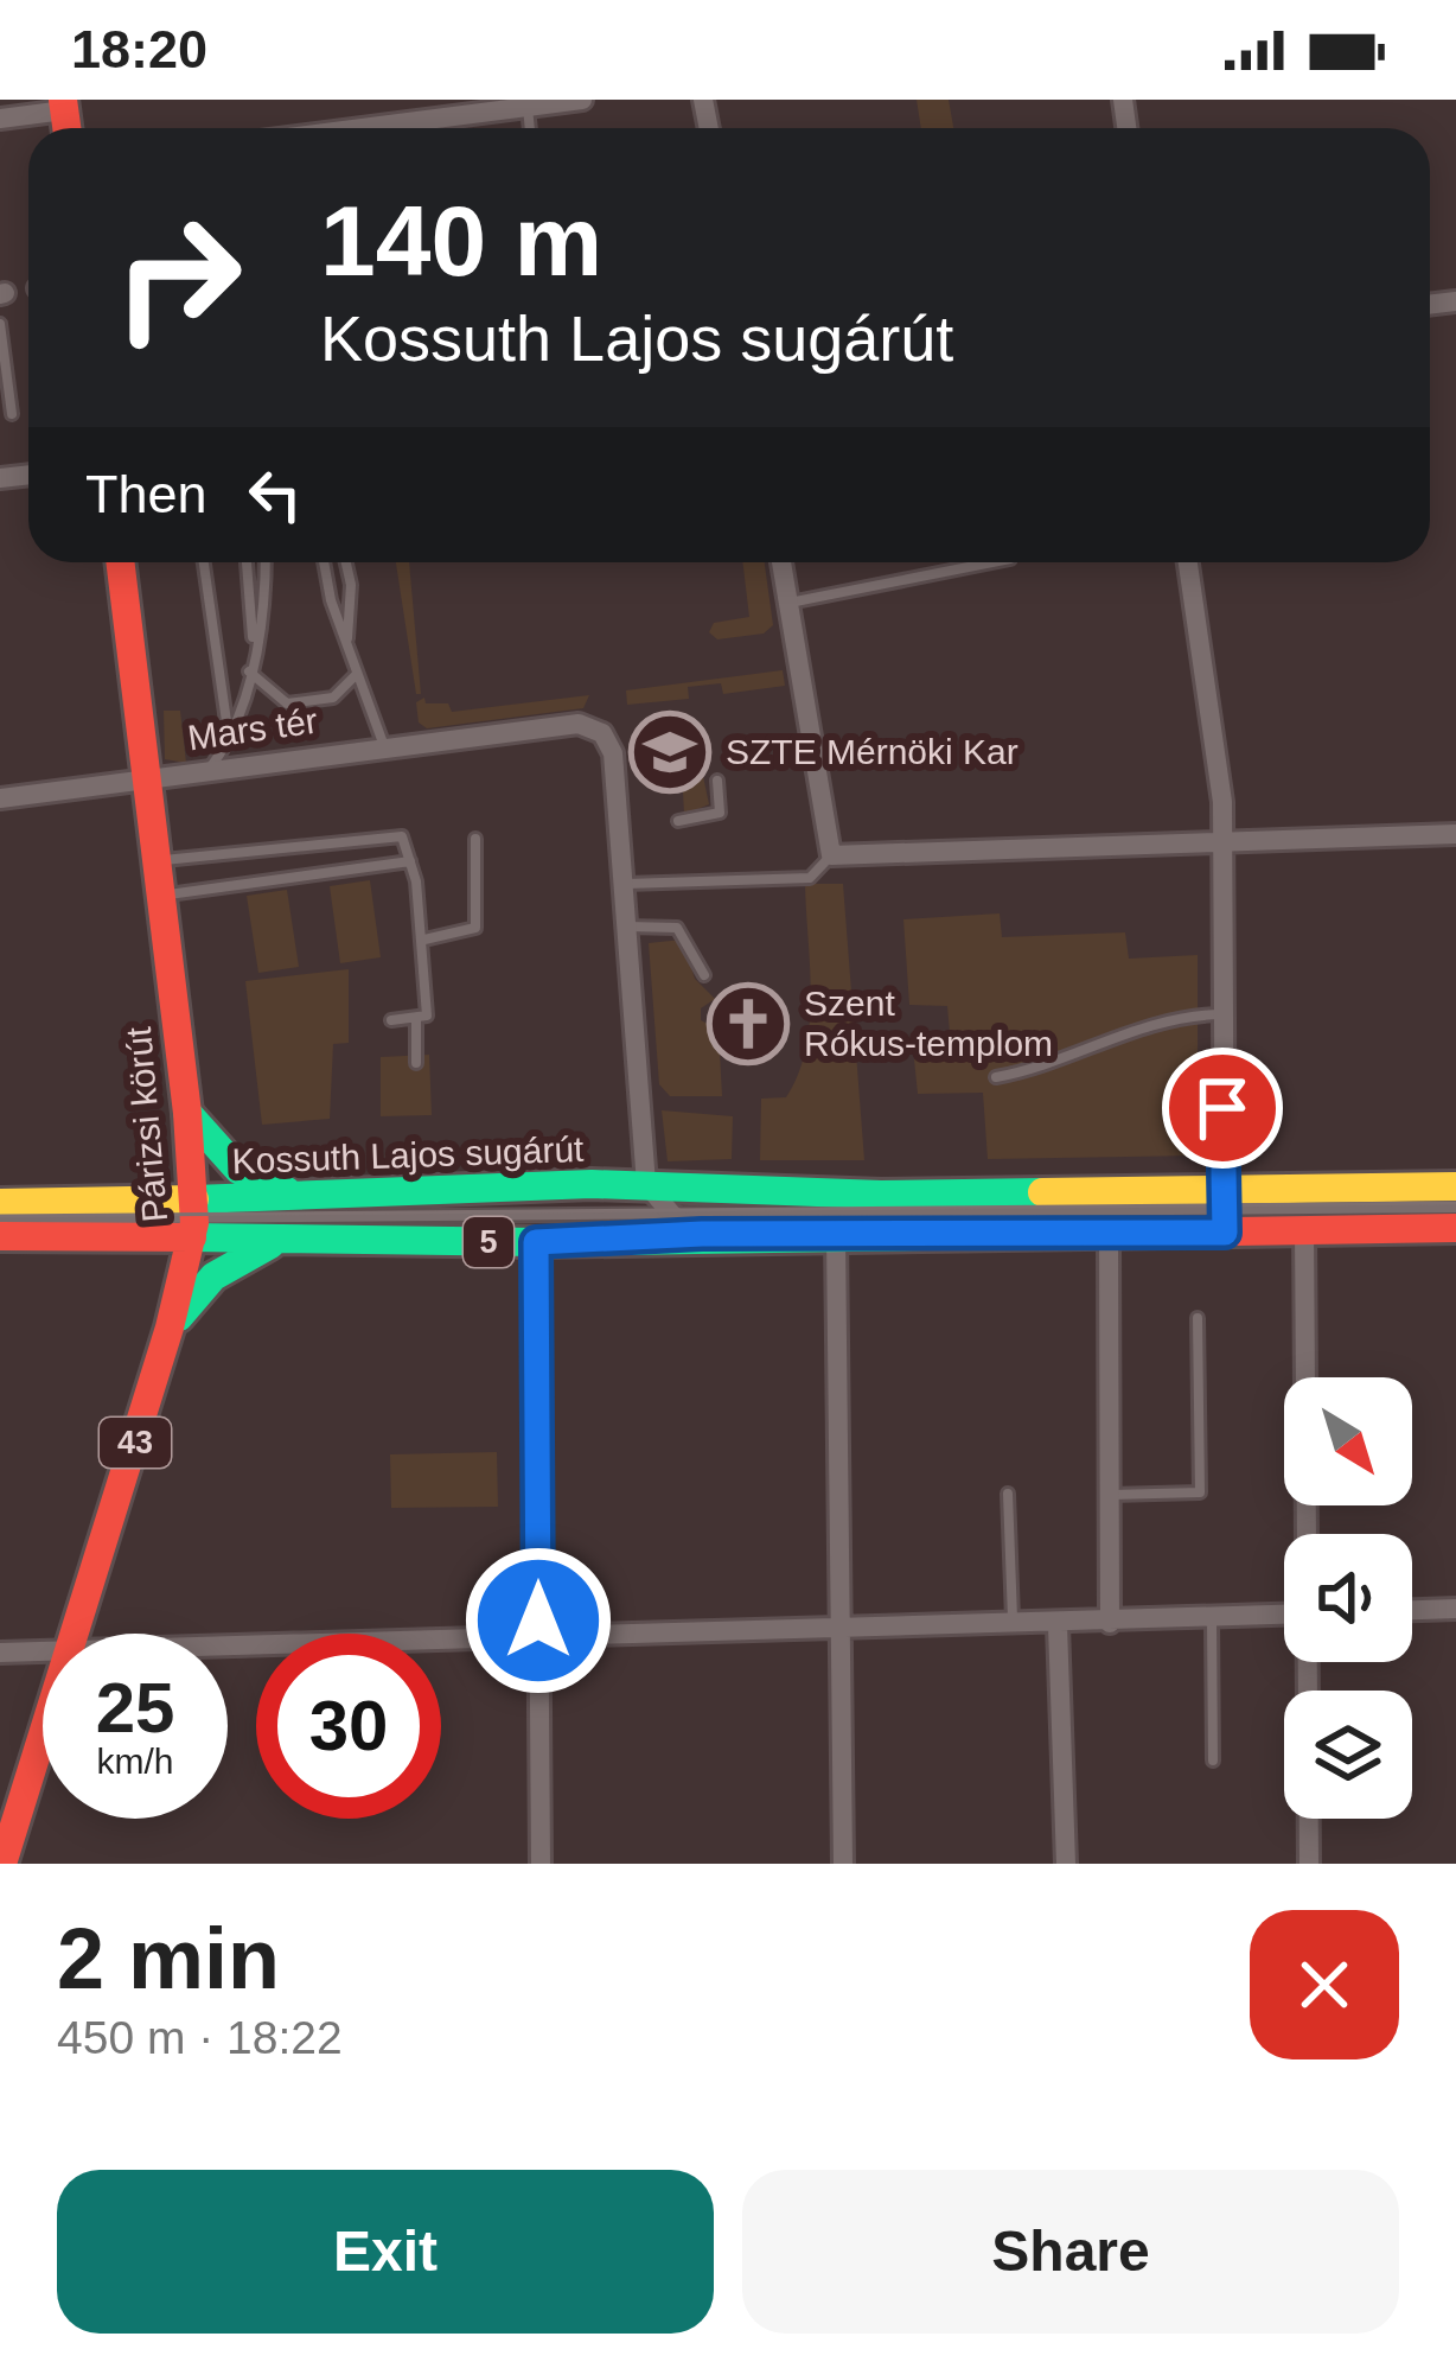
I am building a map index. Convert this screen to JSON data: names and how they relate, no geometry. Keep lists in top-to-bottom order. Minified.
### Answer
{"streets":{"main road":["Mars tér","Párizsi körút","Kossuth Lajos sugárút","5","43"]},"crossings":[["Mars tér","Párizsi körút"],["Párizsi körút","Kossuth Lajos sugárút"],["Párizsi körút","5"],["Kossuth Lajos sugárút","5"]],"places":{"school or university":["SZTE Mérnöki Kar"],"church":["Szent Rókus-templom"]},"north":"bottom right","page":{"status":"18:20","turn":["140 m","Kossuth Lajos sugárút"],"then":"Then","speed":"25 km/h","limit":"30","heading":["2 min","450 m · 18:22"],"buttons":["Exit","Share"]}}
